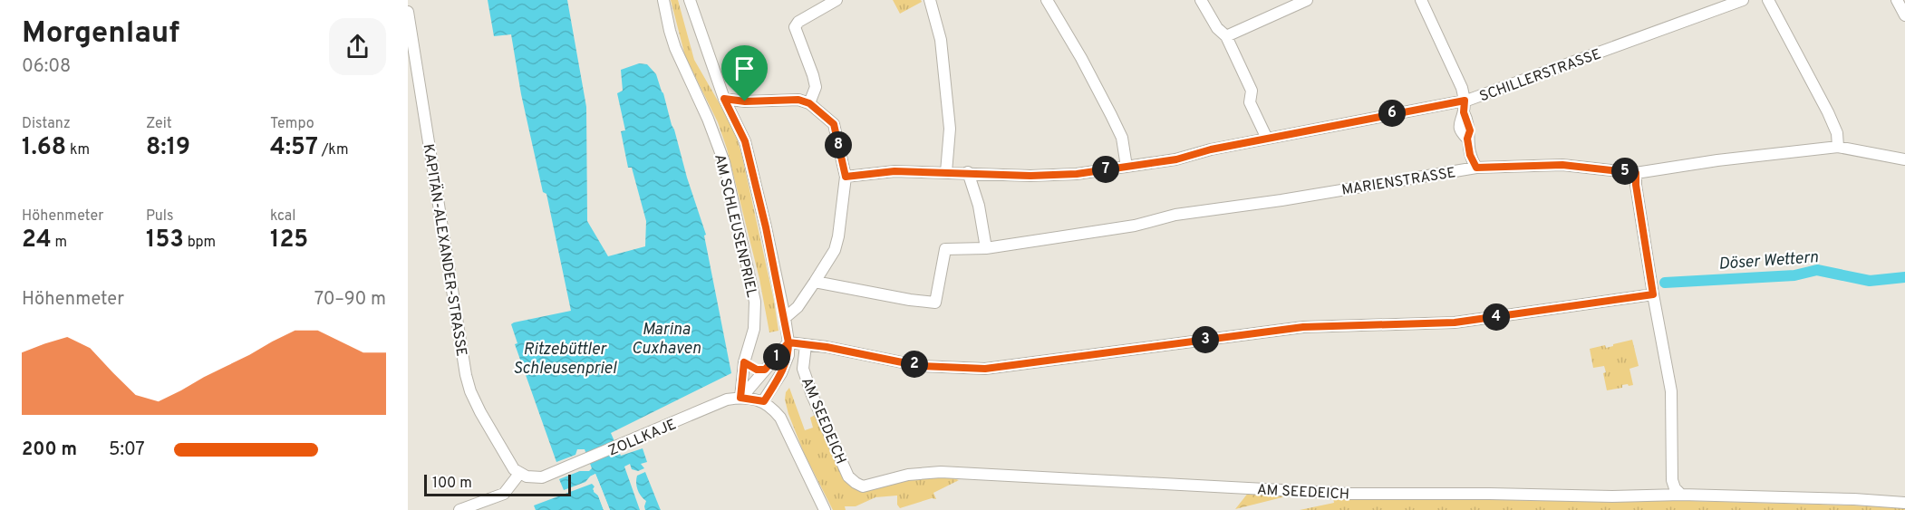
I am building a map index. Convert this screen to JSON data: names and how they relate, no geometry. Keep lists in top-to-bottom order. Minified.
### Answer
{"streets":{"street":["SCHILLERSTRASSE","MARIENSTRASSE","AM SCHLEUSENPRIEL","KAPITÄN-ALEXANDER-STRASSE","AM SEEDEICH","ZOLLKAJE"]},"crossings":[["AM SCHLEUSENPRIEL","ZOLLKAJE"],["KAPITÄN-ALEXANDER-STRASSE","ZOLLKAJE"]],"water":["Döser Wettern","Marina Cuxhaven","Ritzebüttler Schleusenpriel"],"scale_bar":"100 m","page":{"heading":["Morgenlauf","06:08"],"stats":[["Distanz","1.68 km"],["Zeit","8:19"],["Tempo","4:57 /km"],["Höhenmeter","24 m"],["Puls","153 bpm"],["kcal","125"]],"pins":["6","8","7","5","4","3","1","2"],"chart":["Höhenmeter","70–90 m"],"list":[{"name":"200 m","note":"5:07"}],"scale":"100 m"}}
